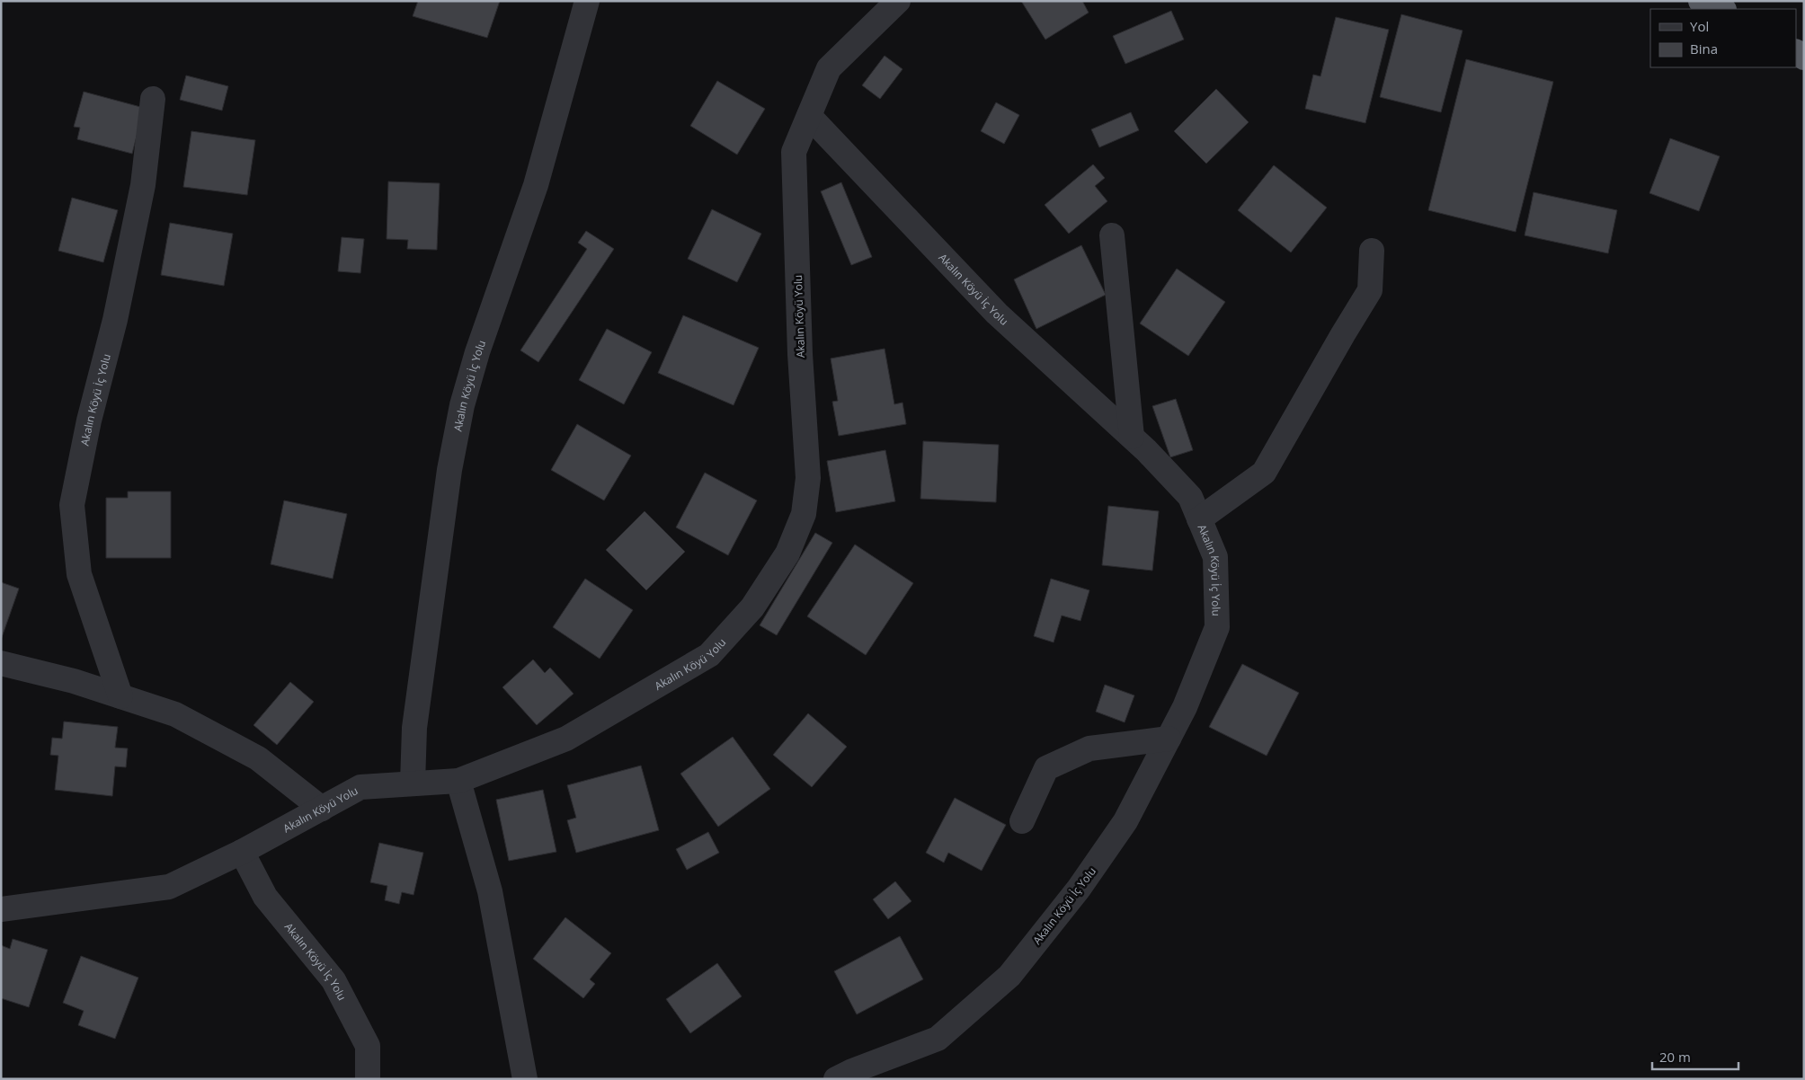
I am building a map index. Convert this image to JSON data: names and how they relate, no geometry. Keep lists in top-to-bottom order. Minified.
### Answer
{"streets":{"street":["Akalın Köyü İç Yolu","Akalın Köyü Yolu"]},"crossings":[["Akalın Köyü İç Yolu","Akalın Köyü Yolu"]],"legend":["Yol","Bina"],"scale_bar":"20 m"}
